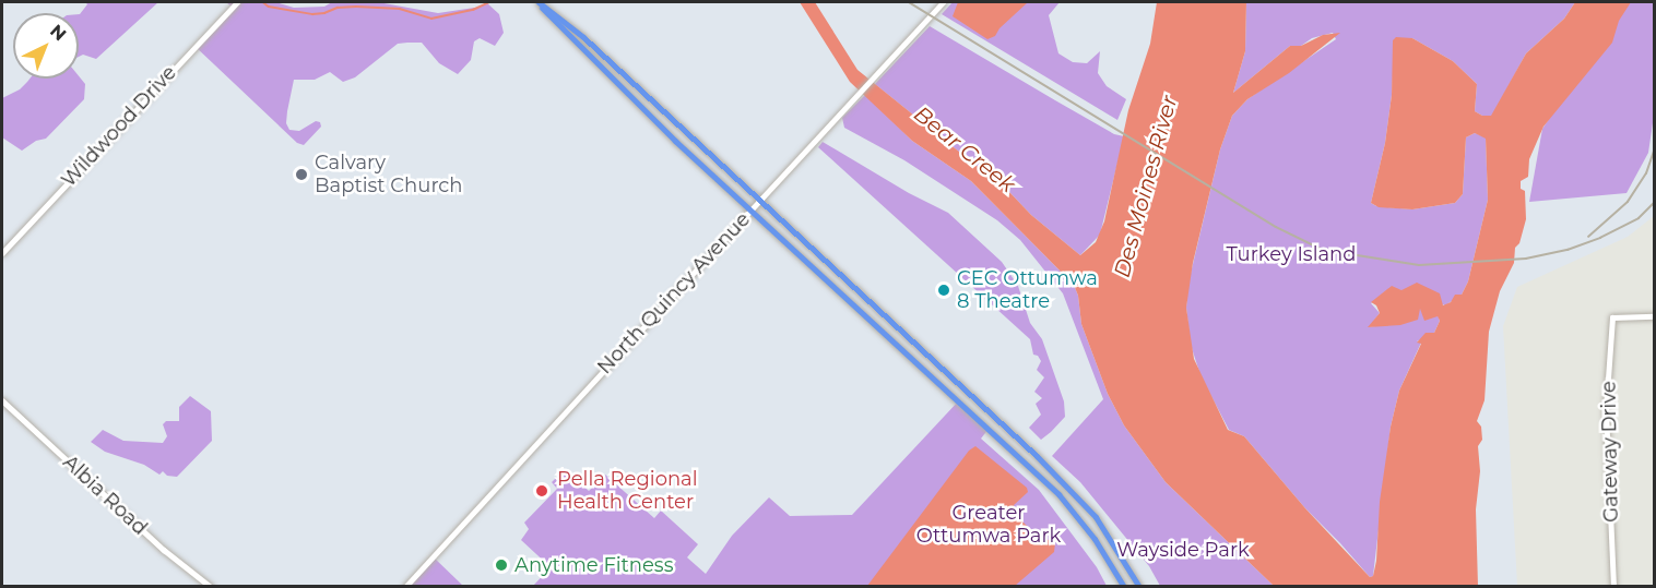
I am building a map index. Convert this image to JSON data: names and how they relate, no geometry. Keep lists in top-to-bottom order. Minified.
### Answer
{"streets":{"street":["Wildwood Drive","North Quincy Avenue","Gateway Drive","Albia Road"]},"water":["Bear Creek","Des Moines River"],"parks":["Turkey Island","Greater Ottumwa Park","Wayside Park"],"places":["Calvary Baptist Church","CEC Ottumwa 8 Theatre","Pella Regional Health Center","Anytime Fitness"],"north":"top right"}
